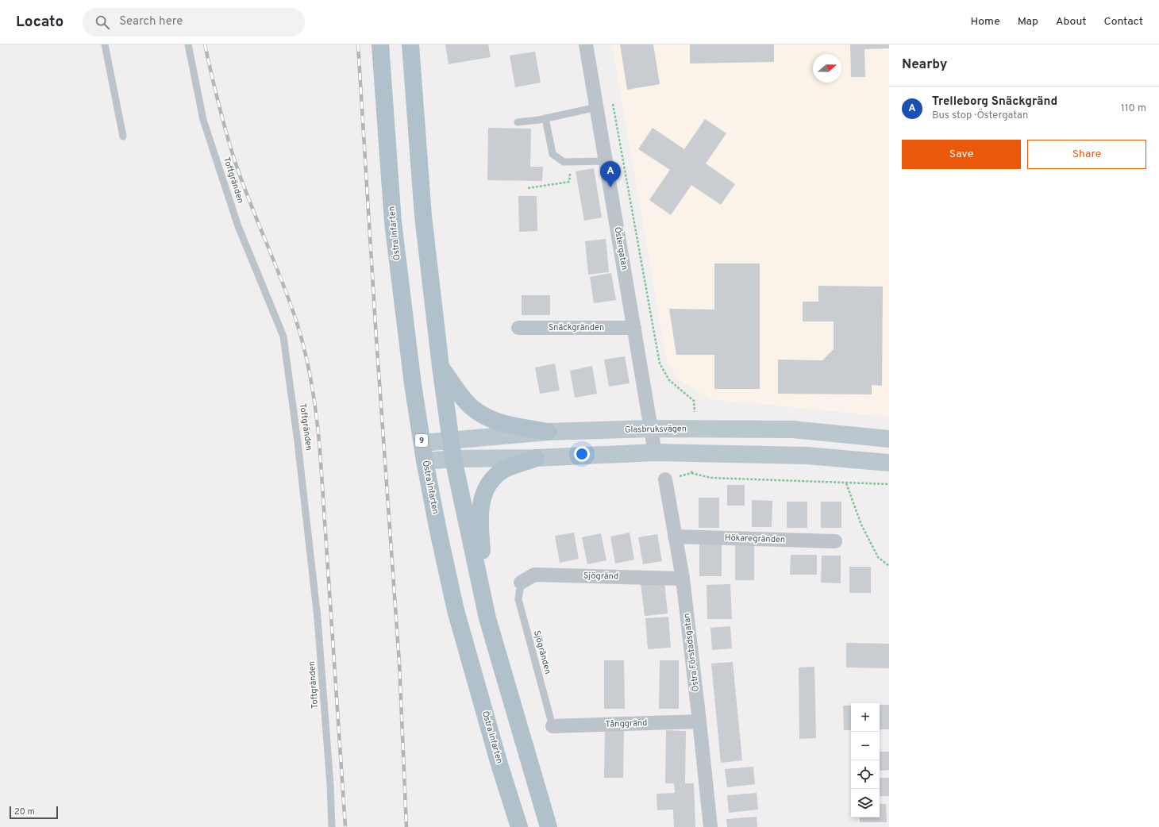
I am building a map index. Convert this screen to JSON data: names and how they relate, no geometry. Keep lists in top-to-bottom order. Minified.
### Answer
{"streets":{"main road":["Östra Infarten","Glasbruksvägen","9"],"street":["Östergatan","Snäckgränden","Hökaregränden","Sjögränd","Östra Förstadsgatan","Tånggränd"],"lane":["Toftgränden","Sjögränden"]},"crossings":[["Östra Infarten","Glasbruksvägen"],["Östergatan","Snäckgränden"],["Östergatan","Glasbruksvägen"],["Hökaregränden","Östra Förstadsgatan"],["Sjögränd","Sjögränden"],["Sjögränd","Östra Förstadsgatan"],["Sjögränden","Tånggränd"],["Östra Förstadsgatan","Tånggränd"]],"scale_bar":"20 m","north":"right","page":{"header":"Locato","search":"Search here","nav":["Home","Map","About","Contact"],"heading":"Nearby","list":[{"mark":"A","name":"Trelleborg Snäckgränd","note":"Bus stop · Östergatan","value":"110 m"}],"buttons":["Save","Share"],"pins":"A","map_buttons":["+","−"],"scale":"20 m"}}
